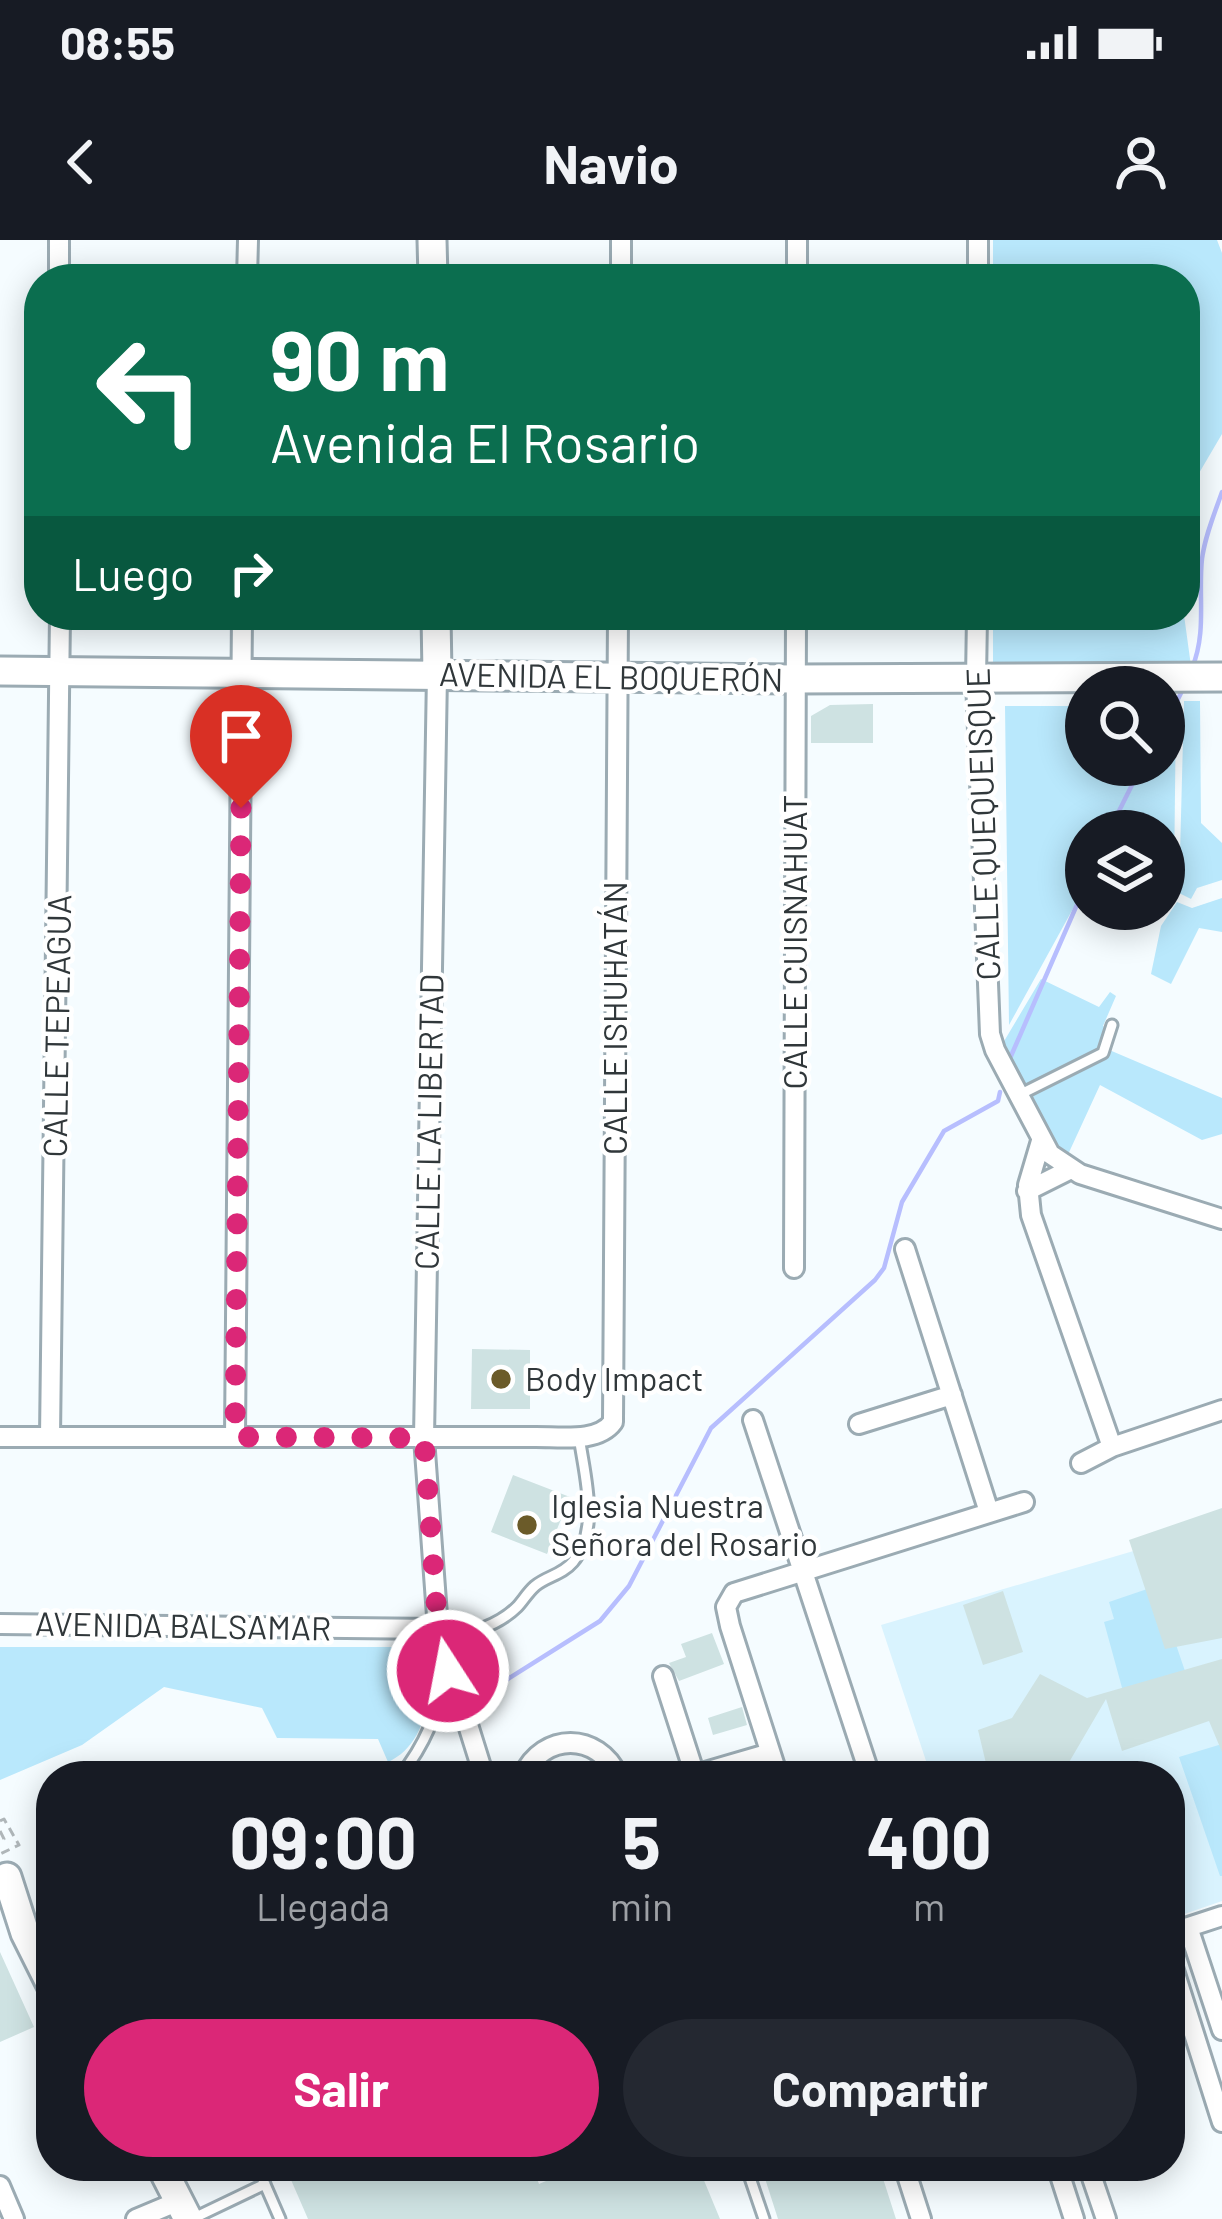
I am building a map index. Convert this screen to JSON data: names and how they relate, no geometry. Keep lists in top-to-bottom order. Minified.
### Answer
{"streets":{"street":["AVENIDA EL BOQUERÓN","CALLE QUEQUEISQUE","CALLE CUISNAHUAT","CALLE ISHUHATÁN","CALLE TEPEAGUA","CALLE LA LIBERTAD","AVENIDA BALSAMAR"]},"crossings":[["AVENIDA EL BOQUERÓN","CALLE QUEQUEISQUE"],["AVENIDA EL BOQUERÓN","CALLE CUISNAHUAT"],["AVENIDA EL BOQUERÓN","CALLE ISHUHATÁN"],["AVENIDA EL BOQUERÓN","CALLE TEPEAGUA"],["AVENIDA EL BOQUERÓN","CALLE LA LIBERTAD"],["CALLE LA LIBERTAD","AVENIDA BALSAMAR"]],"places":["Body Impact","Iglesia Nuestra Señora del Rosario"],"page":{"status":"08:55","header":"Navio","turn":["90 m","Avenida El Rosario"],"then":"Luego","eta":["09:00","Llegada","5","min","400","m"],"buttons":["Salir","Compartir"]}}
